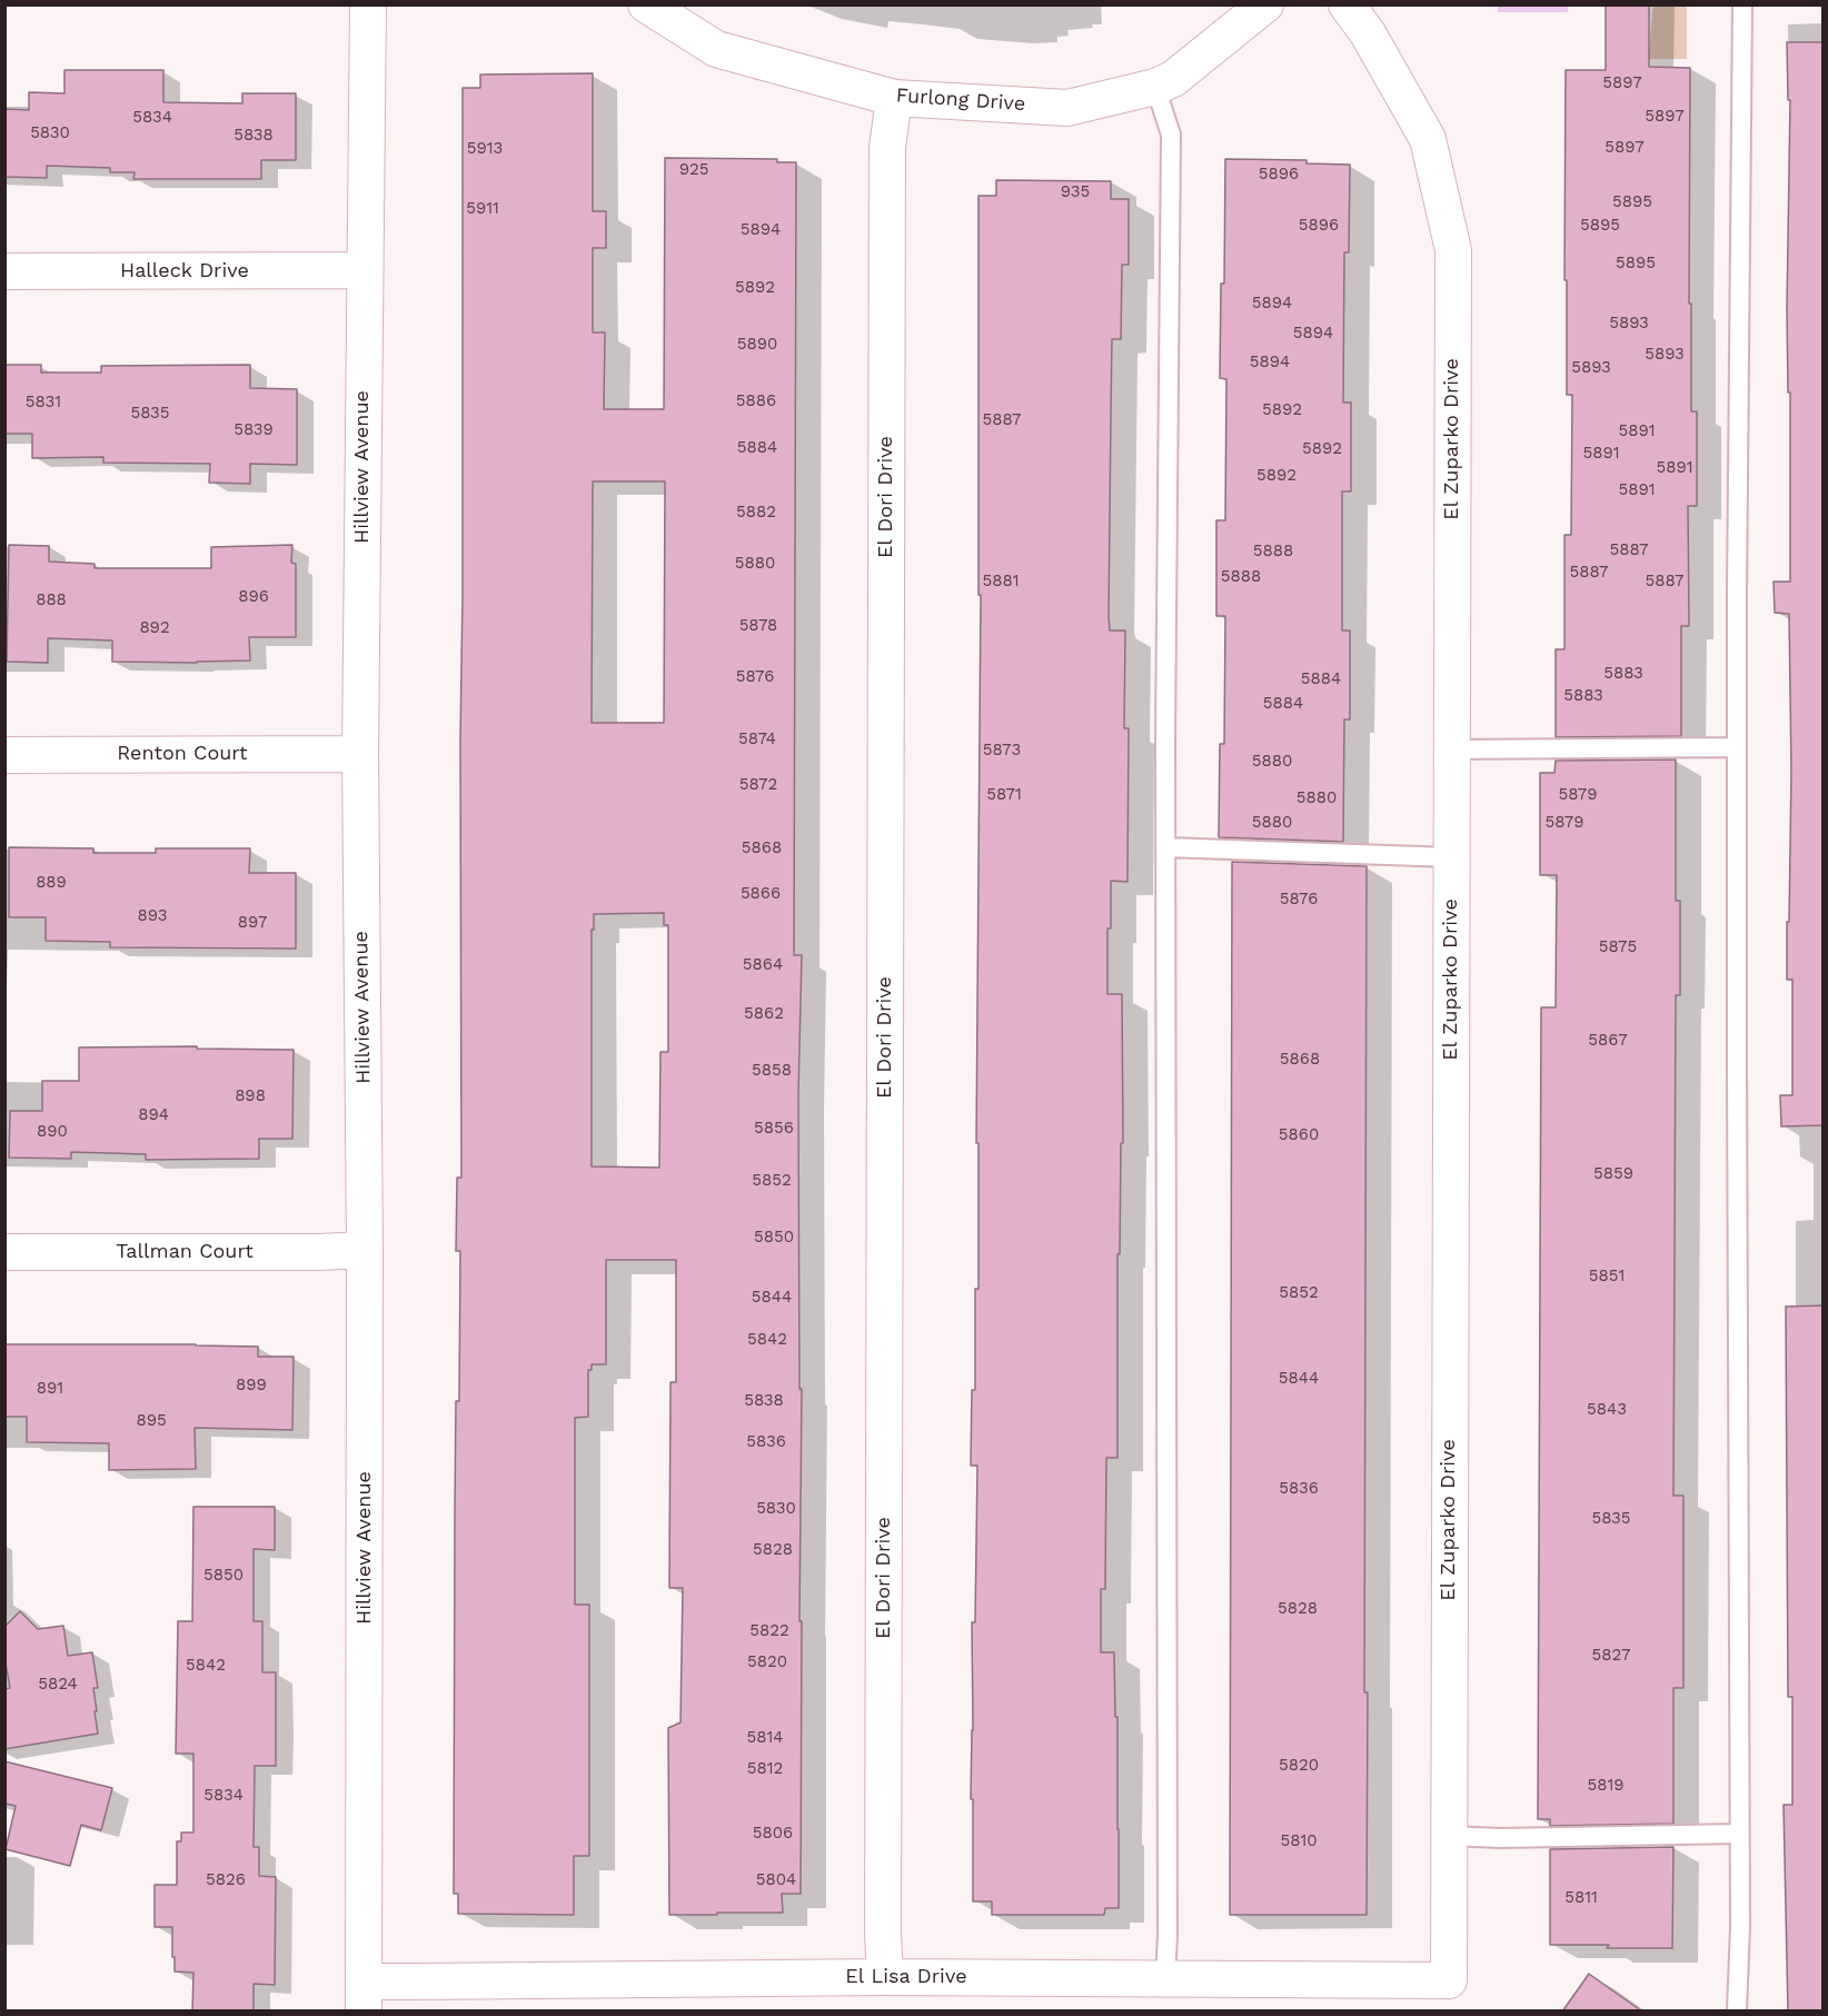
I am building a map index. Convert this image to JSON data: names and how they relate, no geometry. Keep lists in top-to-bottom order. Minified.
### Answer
{"streets":{"street":["Furlong Drive","Halleck Drive","El Zuparko Drive","Hillview Avenue","El Dori Drive","Renton Court","Tallman Court","El Lisa Drive"]},"crossings":[["Furlong Drive","El Dori Drive"],["Halleck Drive","Hillview Avenue"],["El Zuparko Drive","El Lisa Drive"],["Hillview Avenue","Renton Court"],["Hillview Avenue","Tallman Court"],["Hillview Avenue","El Lisa Drive"],["El Dori Drive","El Lisa Drive"]],"house_numbers":["5897","5897","5834","5830","5838","5897","5913","925","5896","935","5895","5911","5896","5895","5894","5895","5892","5894","5893","5894","5890","5893","5894","5893","5886","5831","5892","5835","5887","5839","5891","5884","5892","5891","5891","5892","5891","5882","5887","5888","5880","5887","5888","5881","5887","896","888","5878","892","5883","5876","5884","5883","5884","5874","5873","5880","5872","5871","5879","5880","5880","5879","5868","889","5866","5876","893","897","5875","5864","5862","5867","5868","5858","898","894","5856","890","5860","5859","5852","5850","5851","5852","5844","5842","5844","899","891","5838","5843","895","5836","5836","5830","5835","5828","5850","5828","5822","5827","5820","5842","5824","5814","5820","5812","5819","5834","5806","5810","5826","5804","5811"]}
